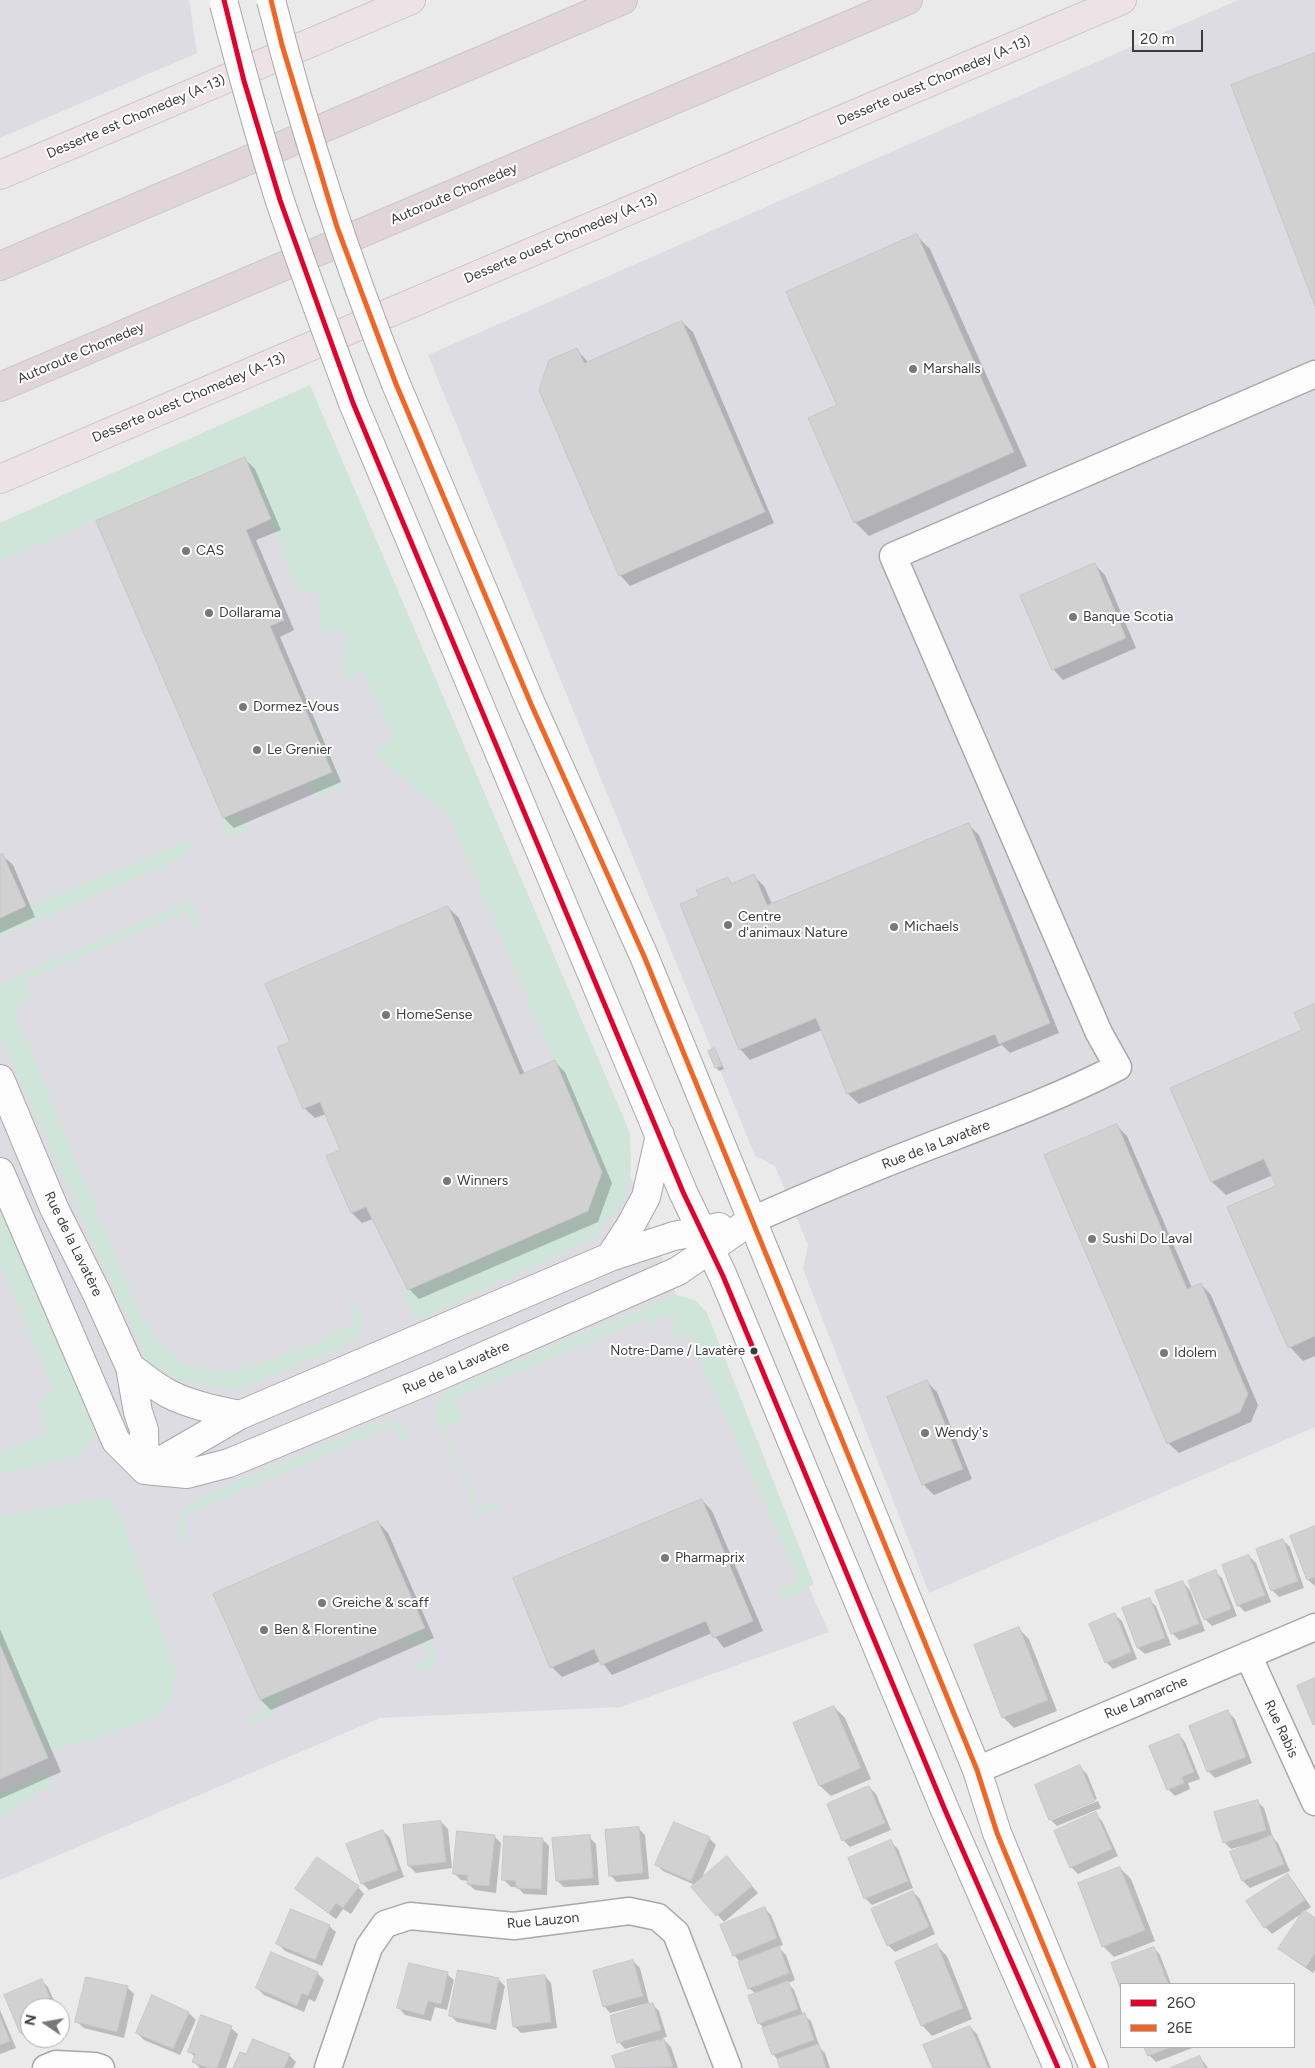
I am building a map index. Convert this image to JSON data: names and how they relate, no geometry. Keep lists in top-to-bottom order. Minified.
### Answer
{"streets":{"highway":["Autoroute Chomedey"],"main road":["Desserte ouest Chomedey (A-13)","Desserte est Chomedey (A-13)"],"street":["Rue de la Lavatère","Rue Lamarche","Rue Rabis","Rue Lauzon"]},"crossings":[["Rue Lamarche","Rue Rabis"]],"places":["Marshalls","CAS","Dollarama","Banque Scotia","Dormez-Vous","Le Grenier","Centre d'animaux Nature","Michaels","HomeSense","Winners","Sushi Do Laval","Notre-Dame / Lavatère","Idolem","Wendy's","Pharmaprix","Greiche & scaff","Ben & Florentine"],"lines":["transit line 26O","transit line 26E"],"legend":["26O","26E"],"scale_bar":"20 m","north":"left"}
